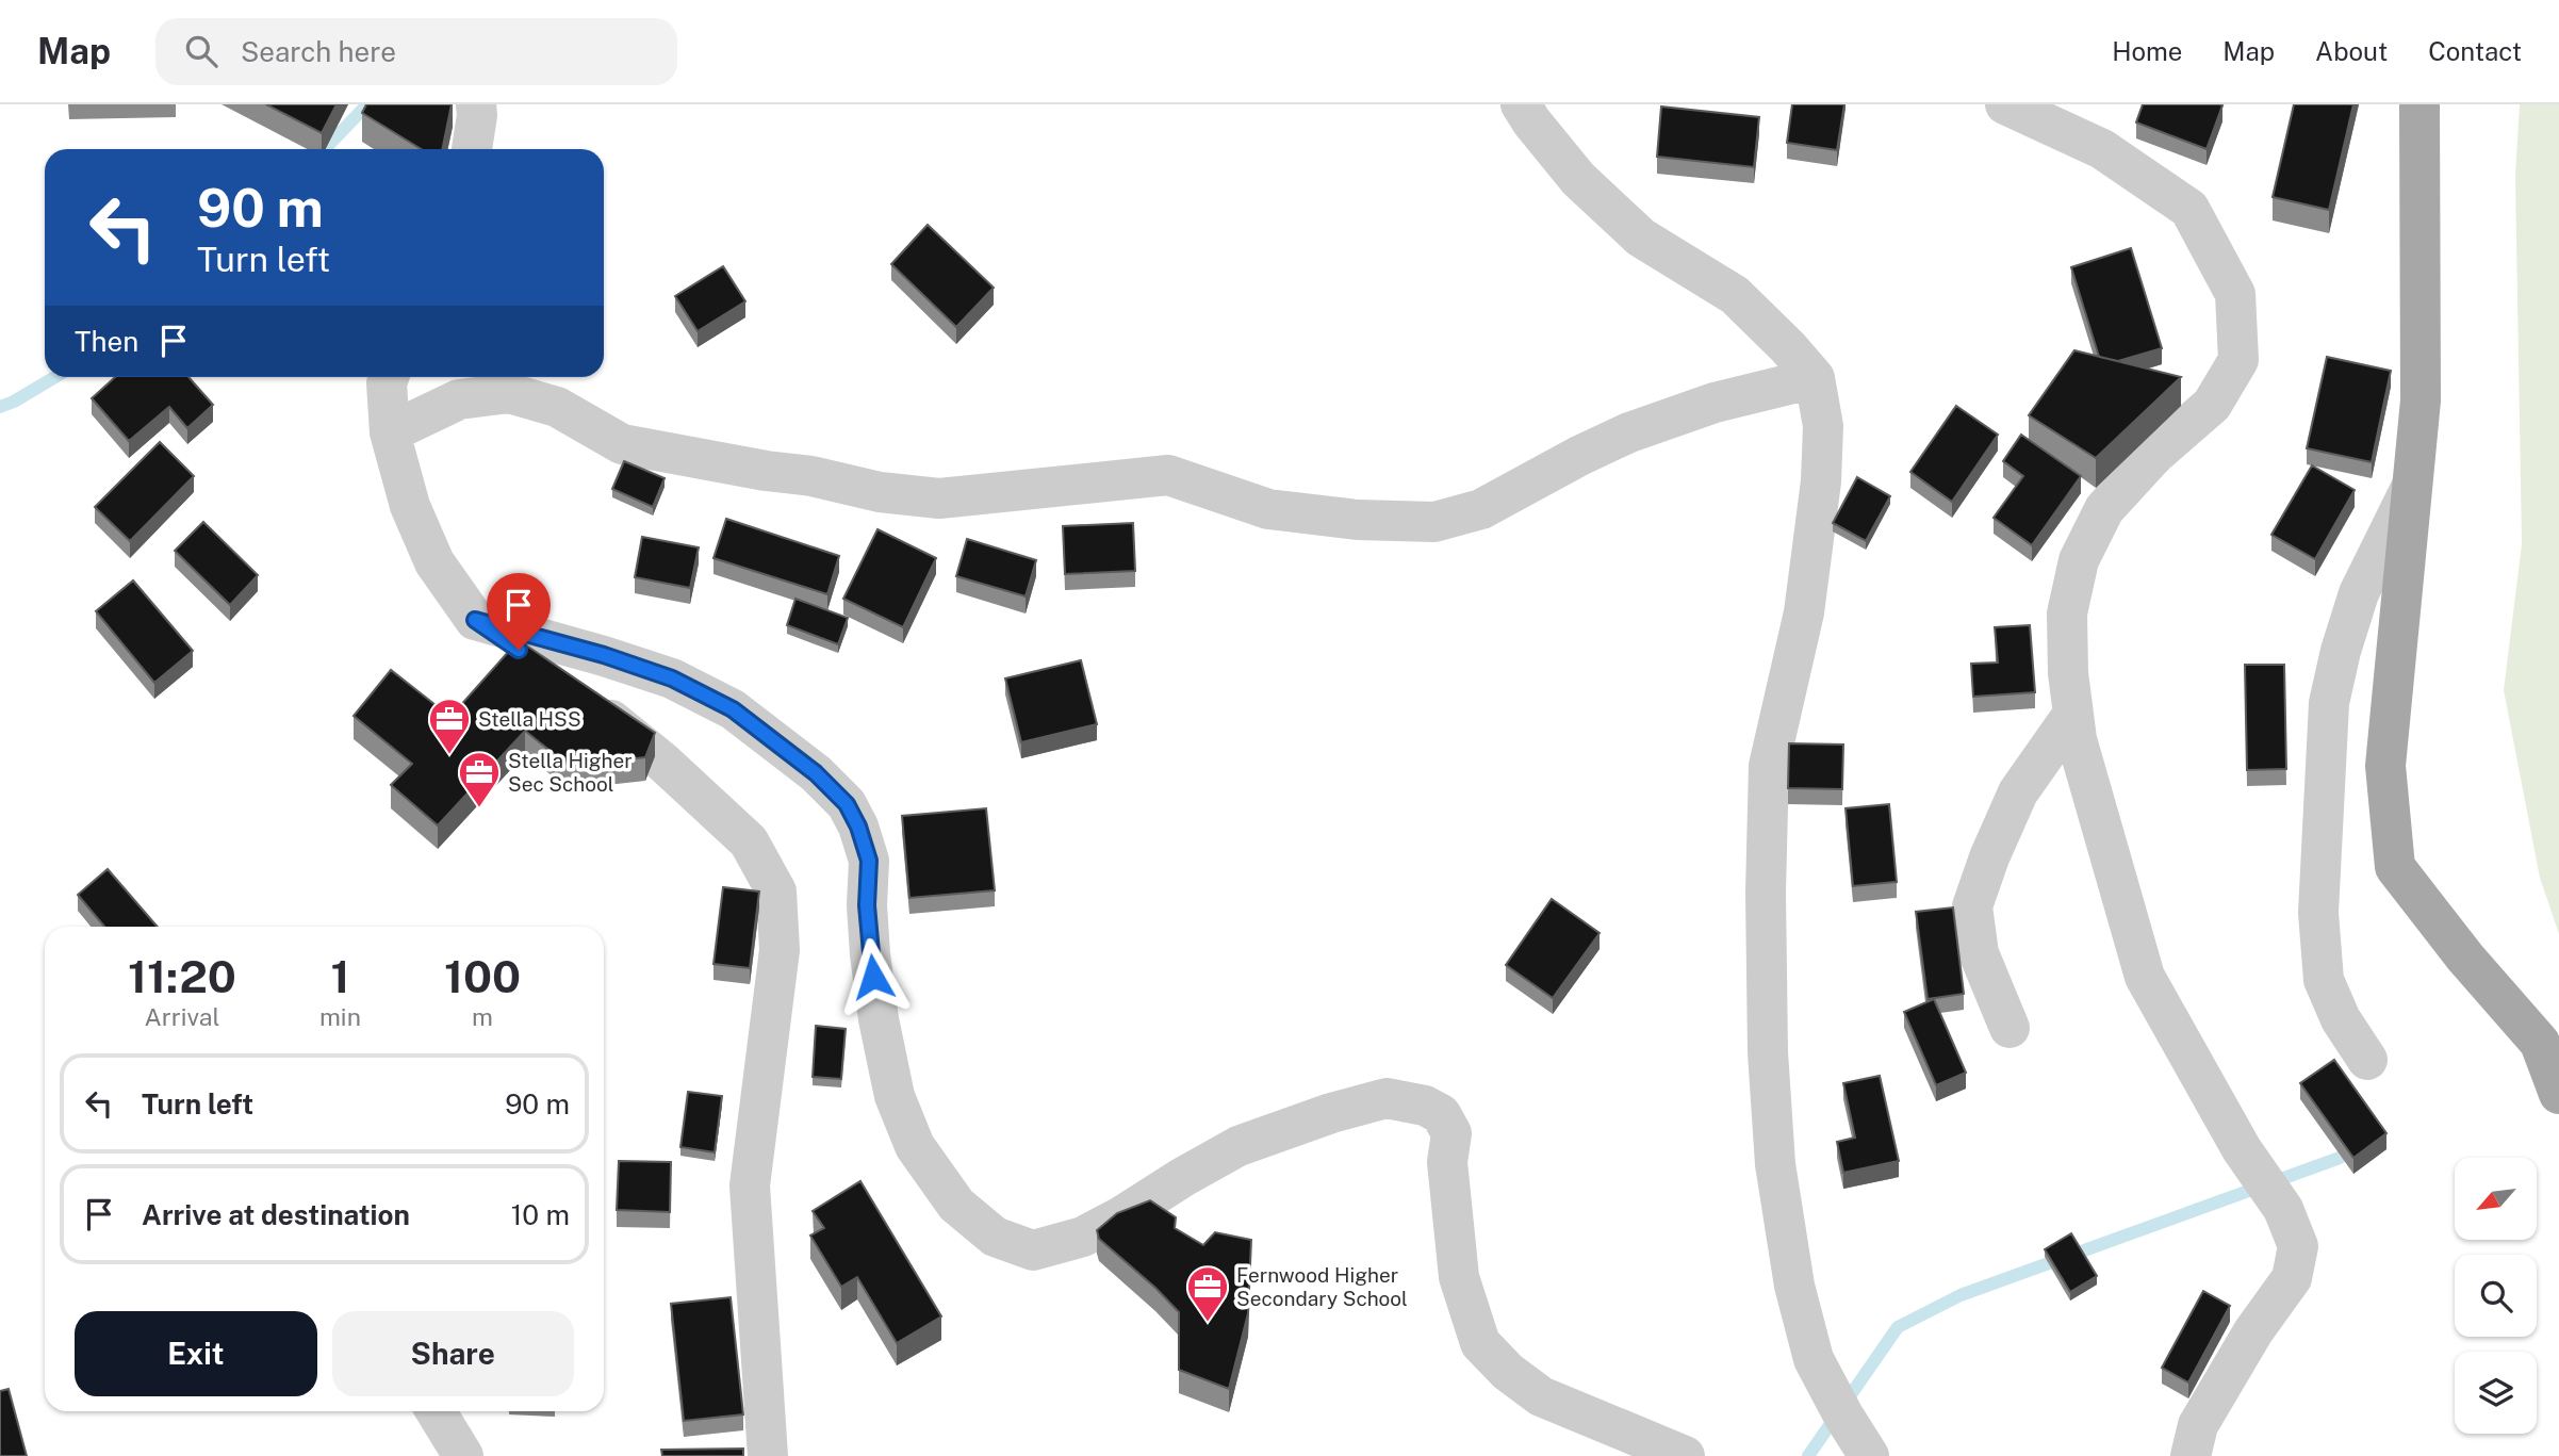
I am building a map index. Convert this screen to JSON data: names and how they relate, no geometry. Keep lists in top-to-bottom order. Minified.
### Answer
{"places":{"office":["Stella HSS","Stella Higher Sec School","Fernwood Higher Secondary School"]},"north":"bottom left","page":{"header":"Map","search":"Search here","nav":["Home","Map","About","Contact"],"turn":["90 m","Turn left"],"then":"Then","eta":["11:20","Arrival","1","min","100","m"],"list":[{"name":"Turn left","value":"90 m"},{"name":"Arrive at destination","value":"10 m"}],"buttons":["Exit","Share"]}}
